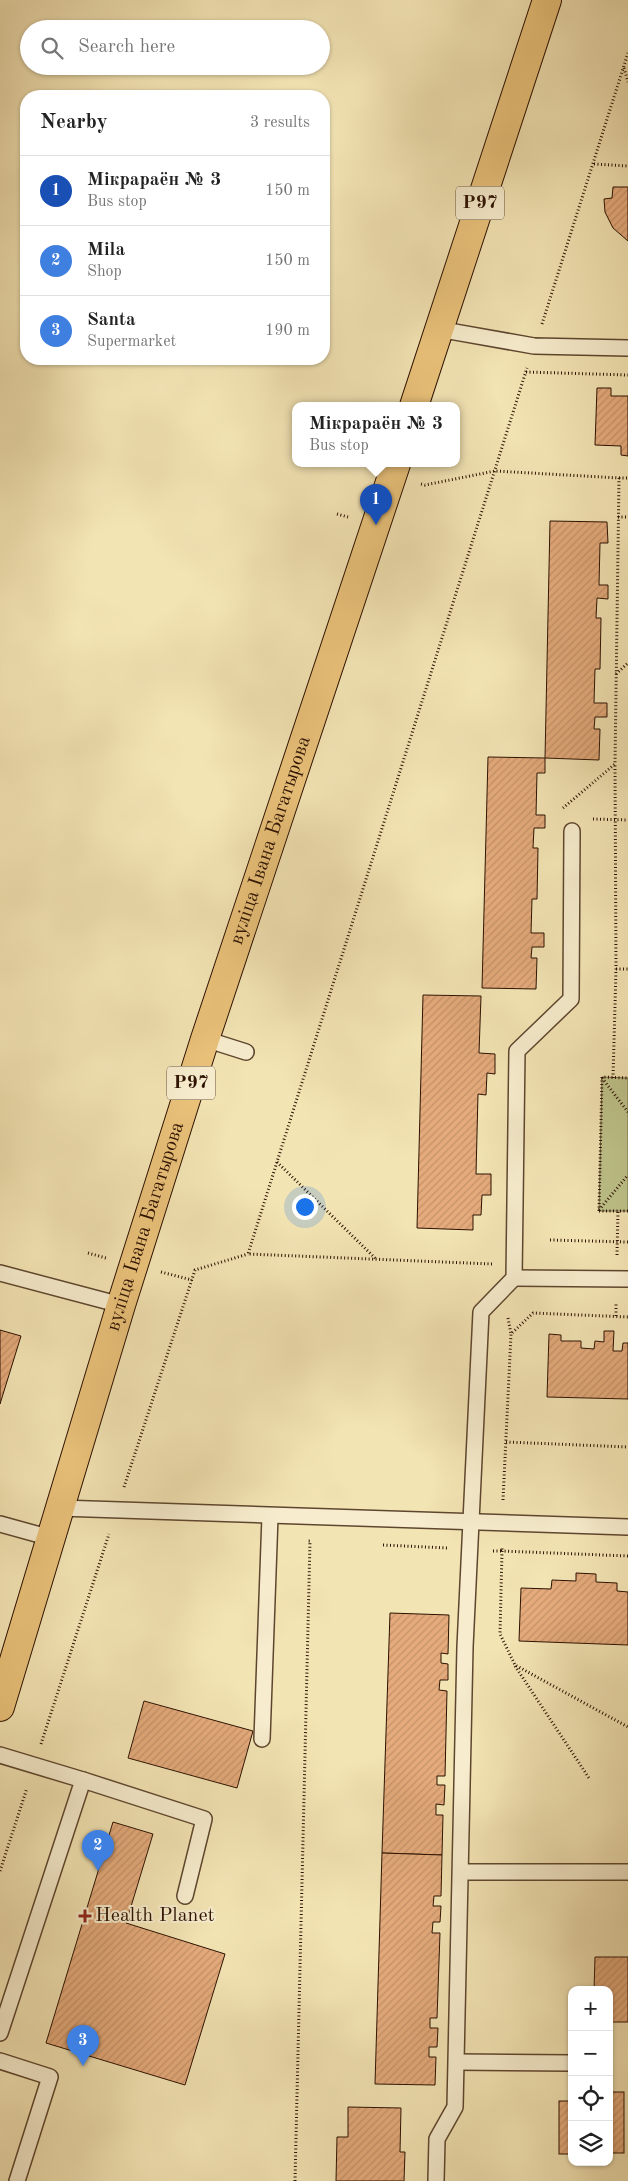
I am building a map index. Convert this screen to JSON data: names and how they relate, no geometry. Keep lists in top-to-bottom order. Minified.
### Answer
{"streets":{"main road":["Р97","вуліца Івана Багатырова"]},"places":{"health":["Health Planet"]},"page":{"search":"Search here","heading":["Nearby","3 results"],"list":[{"mark":"1","name":"Мікрараён № 3","note":"Bus stop","value":"150 m"},{"mark":"2","name":"Mila","note":"Shop","value":"150 m"},{"mark":"3","name":"Santa","note":"Supermarket","value":"190 m"}],"popup":["Мікрараён № 3","Bus stop"],"pins":["1","2","3"],"map_buttons":["+","−"]}}
